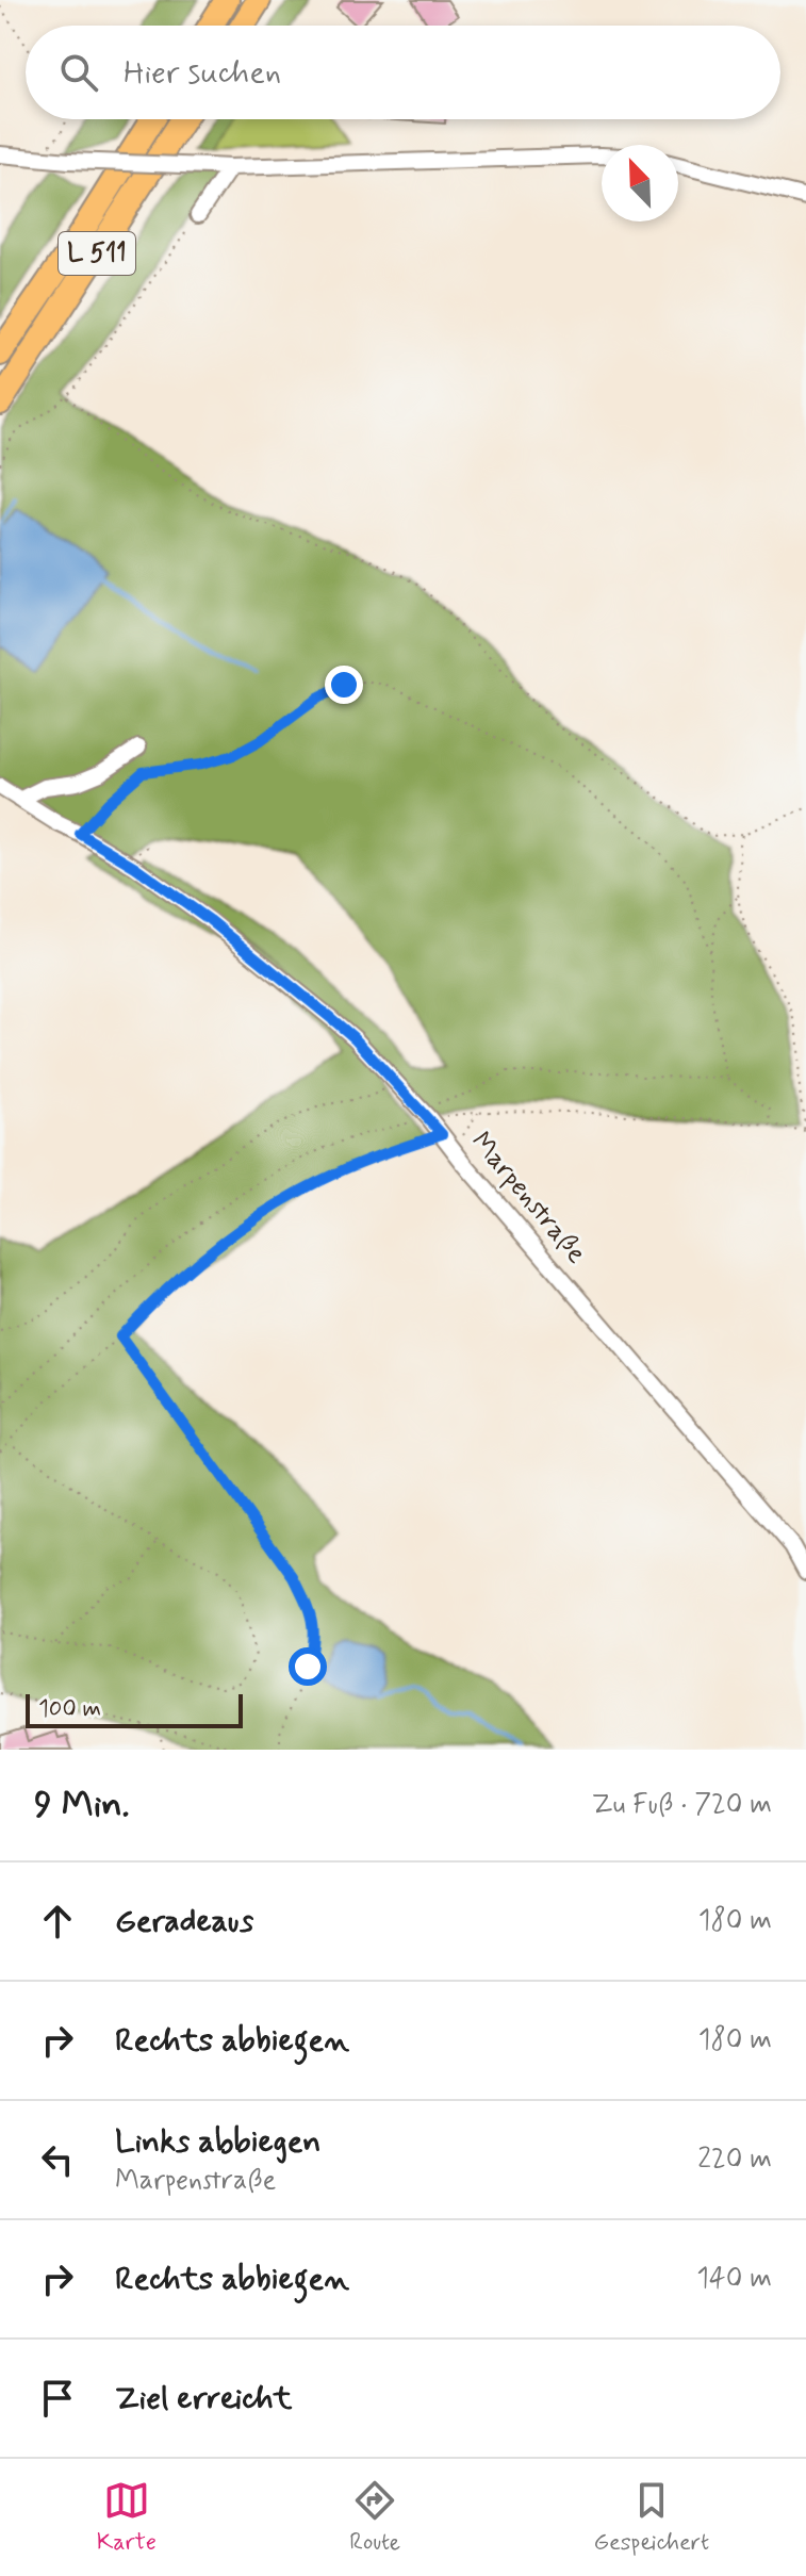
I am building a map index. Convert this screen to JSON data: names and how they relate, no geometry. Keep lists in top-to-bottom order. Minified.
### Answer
{"streets":{"highway":["L 511"],"street":["Marpenstraße"]},"scale_bar":"100 m","north":"top left","page":{"search":"Hier suchen","scale":"100 m","heading":["9 Min.","Zu Fuß · 720 m"],"list":[["Geradeaus","180 m"],["Rechts abbiegen","180 m"],["Links abbiegen","Marpenstraße","220 m"],["Rechts abbiegen","140 m"],"Ziel erreicht"],"nav":["Karte","Route","Gespeichert"]}}
